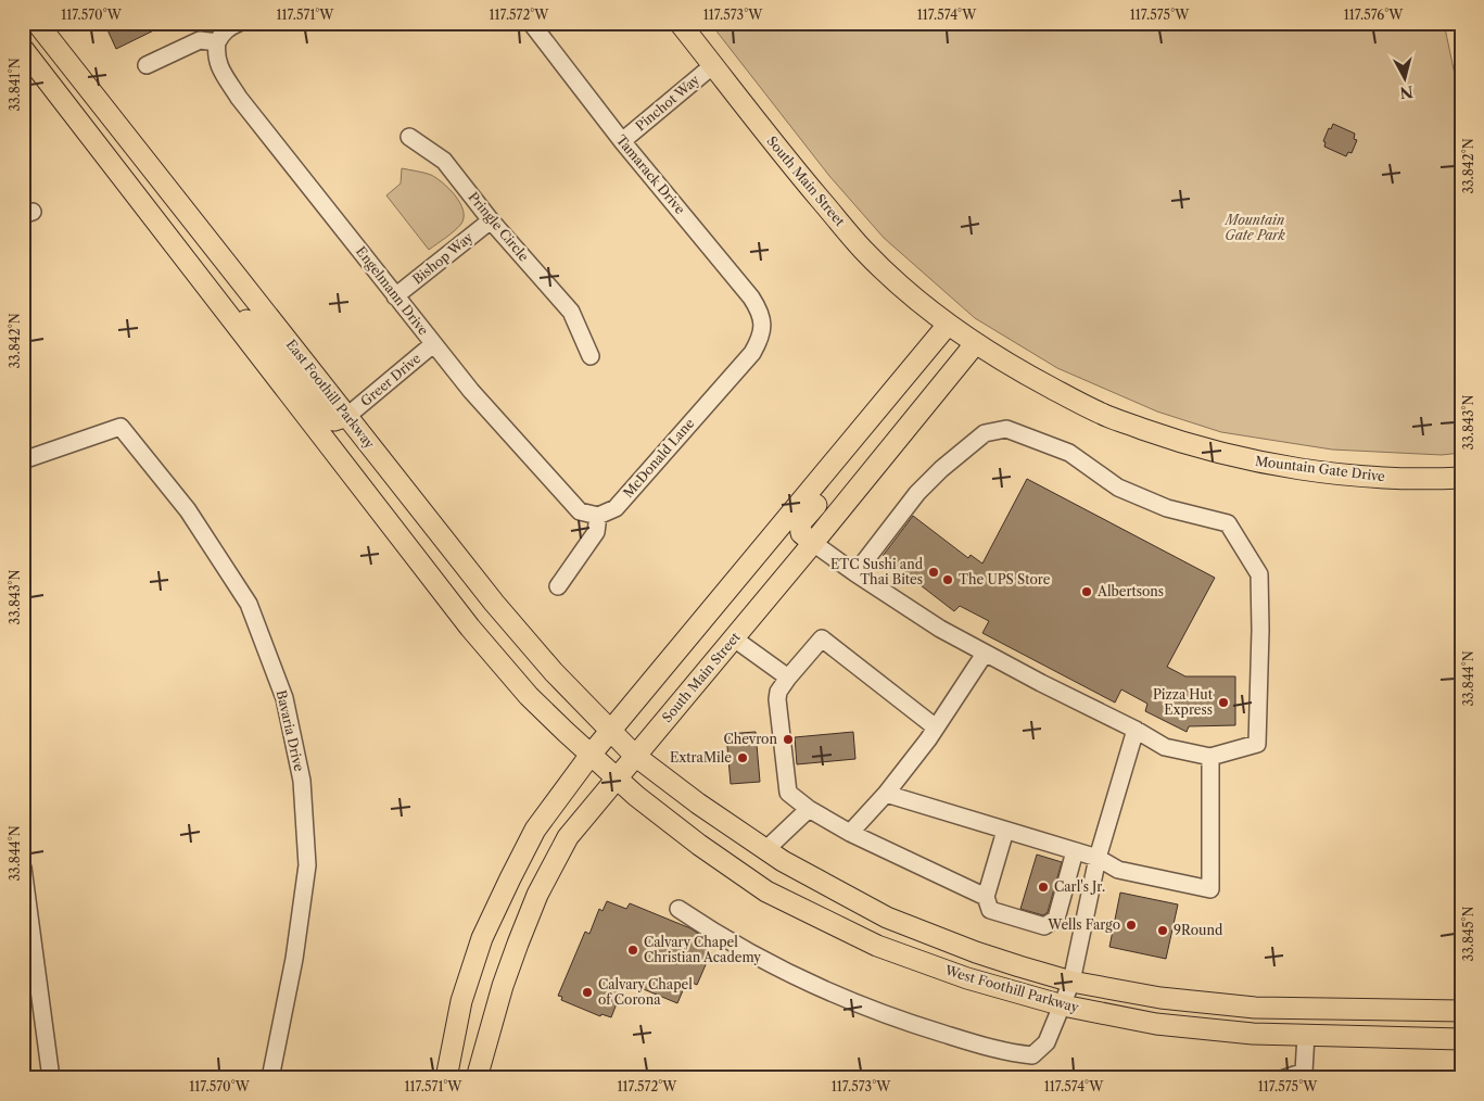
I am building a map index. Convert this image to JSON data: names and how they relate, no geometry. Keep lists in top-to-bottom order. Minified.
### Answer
{"streets":{"main road":["South Main Street","East Foothill Parkway","Mountain Gate Drive","West Foothill Parkway"],"street":["Pinchot Way","Tamarack Drive","Pringle Circle","Bishop Way","Engelmann Drive","Greer Drive","McDonald Lane","Bavaria Drive"]},"crossings":[["Pinchot Way","Tamarack Drive"],["Pinchot Way","South Main Street"],["Tamarack Drive","McDonald Lane"],["South Main Street","East Foothill Parkway"],["South Main Street","Mountain Gate Drive"],["South Main Street","West Foothill Parkway"],["Pringle Circle","Bishop Way"],["Bishop Way","Engelmann Drive"],["Engelmann Drive","Greer Drive"],["Engelmann Drive","McDonald Lane"],["Greer Drive","East Foothill Parkway"],["East Foothill Parkway","West Foothill Parkway"]],"parks":["Mountain Gate Park"],"places":["ETC Sushi and Thai Bites","The UPS Store","Albertsons","Pizza Hut Express","Chevron","ExtraMile","Carl's Jr.","Wells Fargo","9Round","Calvary Chapel Christian Academy","Calvary Chapel of Corona"],"north":"bottom","coordinates":["117.570°W","117.571°W","117.572°W","117.573°W","117.574°W","117.575°W","117.576°W","33.841°N","33.842°N","33.843°N","33.844°N","33.845°N"]}
